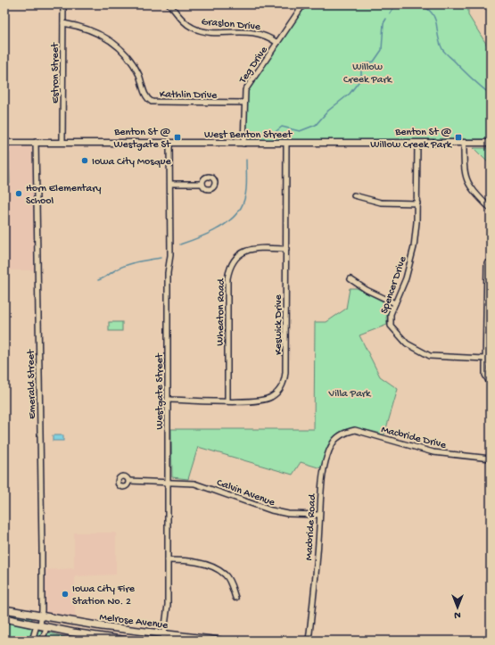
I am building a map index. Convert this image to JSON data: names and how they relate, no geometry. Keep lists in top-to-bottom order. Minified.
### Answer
{"streets":{"main road":["Melrose Avenue"],"street":["Graslon Drive","Teg Drive","Estron Street","Kathlin Drive","West Benton Street","Spencer Drive","Wheaton Road","Keswick Drive","Emerald Street","Westgate Street","Macbride Drive","Calvin Avenue","Macbride Road"]},"crossings":[["Graslon Drive","Teg Drive"],["Teg Drive","Kathlin Drive"],["Teg Drive","West Benton Street"],["Estron Street","Kathlin Drive"],["Estron Street","West Benton Street"],["West Benton Street","Spencer Drive"],["West Benton Street","Keswick Drive"],["West Benton Street","Emerald Street"],["West Benton Street","Westgate Street"],["Wheaton Road","Keswick Drive"],["Keswick Drive","Westgate Street"],["Emerald Street","Melrose Avenue"],["Westgate Street","Calvin Avenue"],["Westgate Street","Melrose Avenue"],["Macbride Drive","Macbride Road"],["Calvin Avenue","Macbride Road"]],"parks":["Willow Creek Park","Villa Park"],"places":{"transit":["Benton St @ Westgate St","Benton St @ Willow Creek Park"],"other":["Iowa City Mosque","Horn Elementary School","Iowa City Fire Station No. 2"]},"north":"bottom"}
